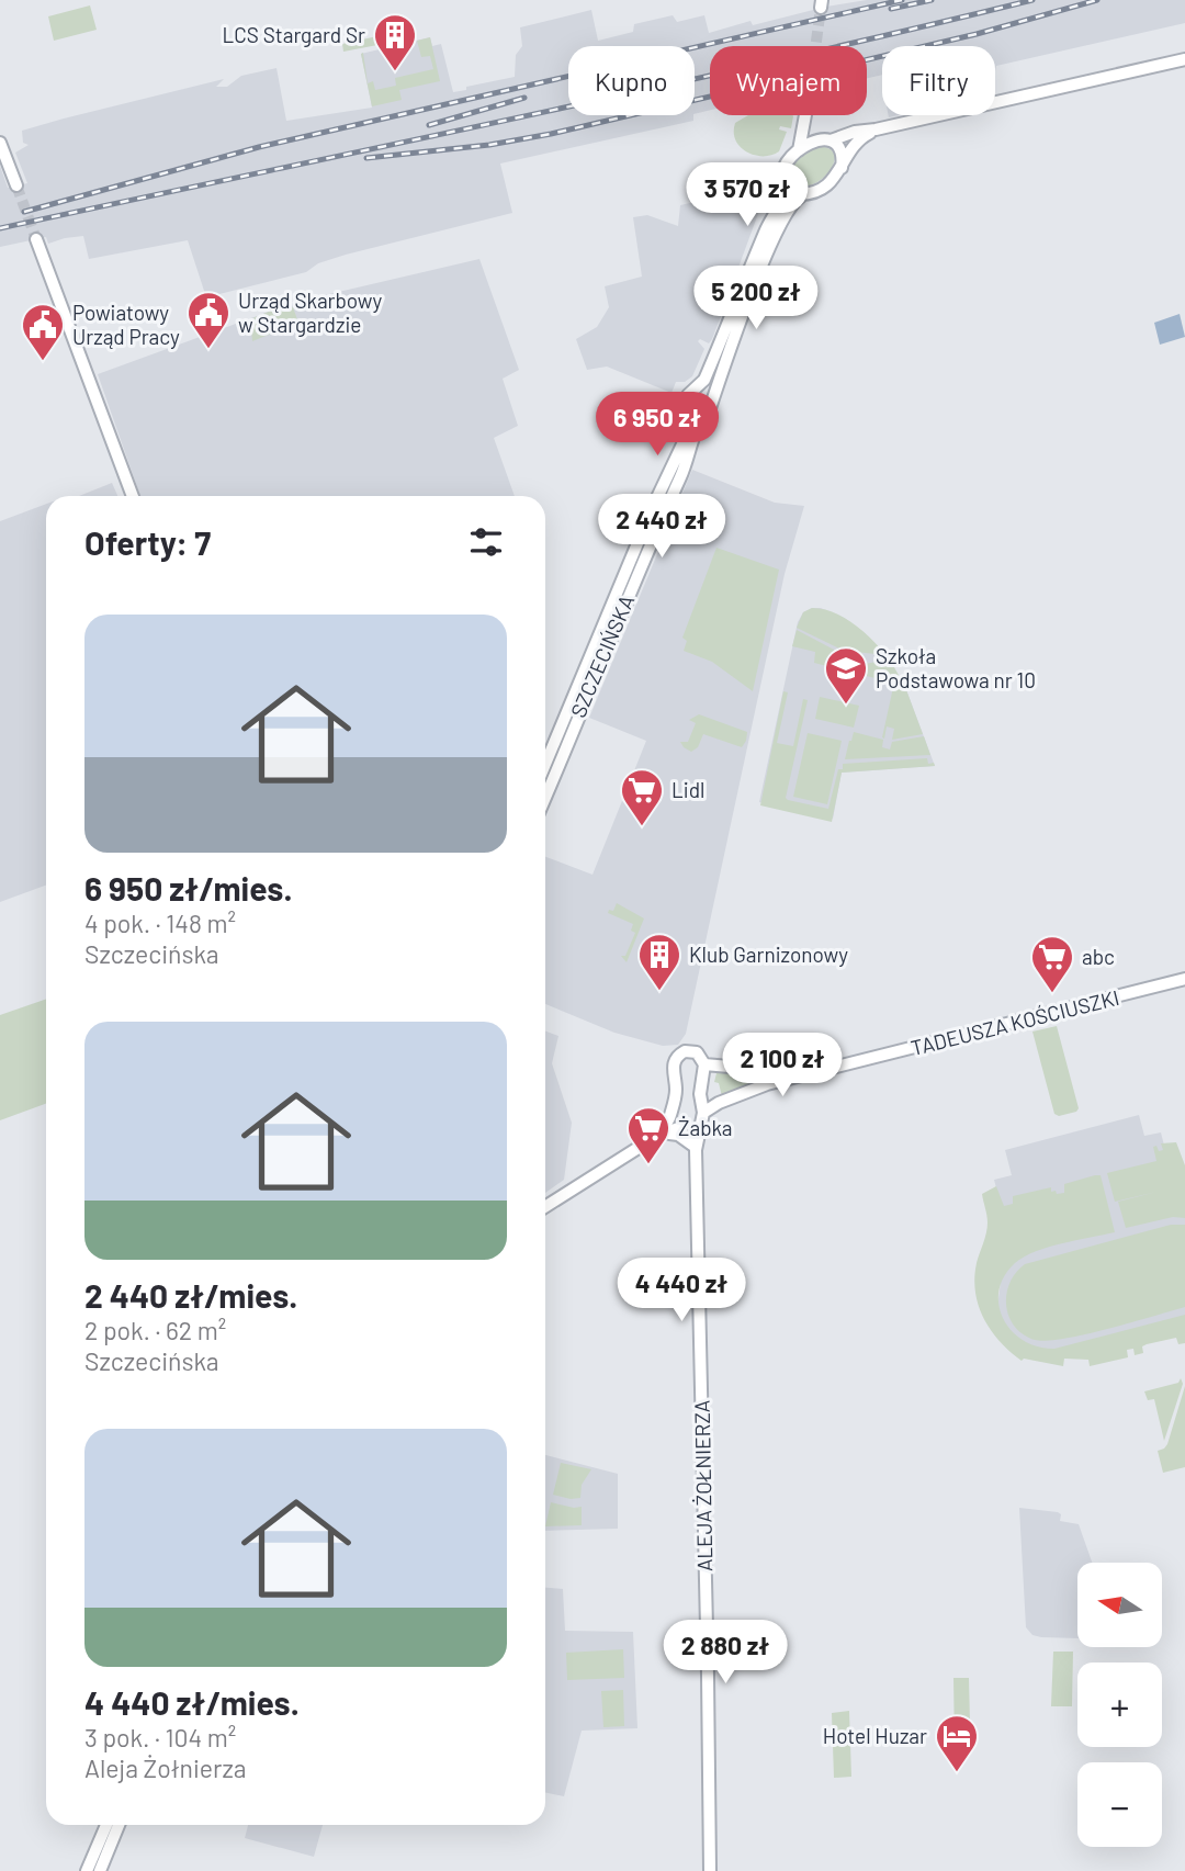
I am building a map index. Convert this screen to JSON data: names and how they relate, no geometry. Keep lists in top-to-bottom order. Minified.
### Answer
{"streets":{"street":["SZCZECIŃSKA","TADEUSZA KOŚCIUSZKI","ALEJA ŻOŁNIERZA"]},"crossings":[["TADEUSZA KOŚCIUSZKI","ALEJA ŻOŁNIERZA"]],"places":{"building":["LCS Stargard Sr","Klub Garnizonowy"],"public building":["Urząd Skarbowy w Stargardzie","Powiatowy Urząd Pracy"],"school or university":["Szkoła Podstawowa nr 10"],"supermarket":["Lidl","abc","Żabka"],"hotel":["Hotel Huzar"]},"north":"left","page":{"chip":["Kupno","Wynajem","Filtry"],"price":["3 570 zł","5 200 zł","6 950 zł","2 440 zł","2 100 zł","4 440 zł","2 880 zł"],"heading":"Oferty: 7","list":[{"name":"6 950 zł/mies.","note":"4 pok. · 148 m² · Szczecińska"},{"name":"2 440 zł/mies.","note":"2 pok. · 62 m² · Szczecińska"},{"name":"4 440 zł/mies.","note":"3 pok. · 104 m² · Aleja Żołnierza"}],"map_buttons":["+","−"]}}
